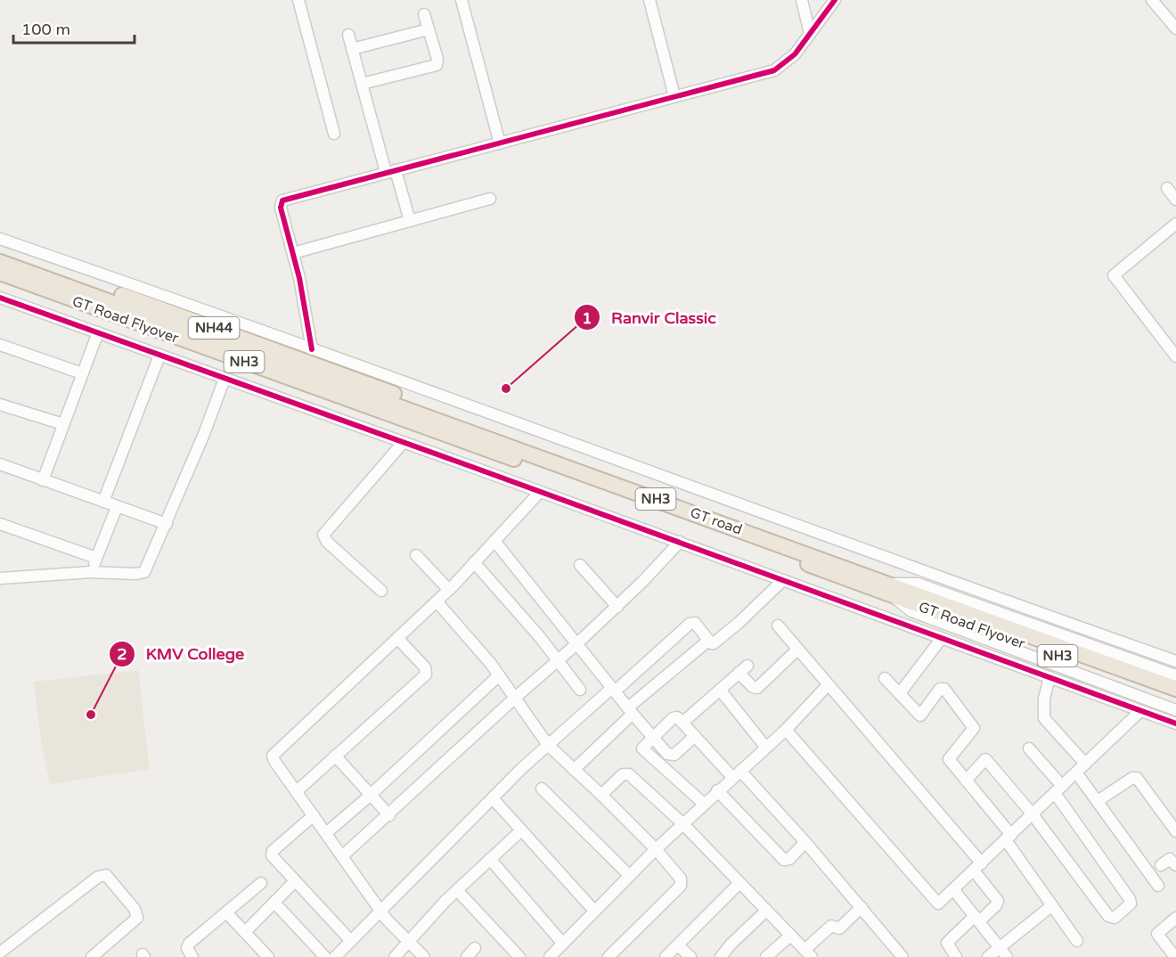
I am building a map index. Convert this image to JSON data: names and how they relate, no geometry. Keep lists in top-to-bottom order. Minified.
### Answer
{"streets":{"highway":["GT Road Flyover","NH44","NH3","GT road"]},"crossings":[["GT Road Flyover","NH44"],["GT Road Flyover","GT road"],["NH44","GT road"]],"places":["Ranvir Classic","KMV College"],"scale_bar":"100 m"}
